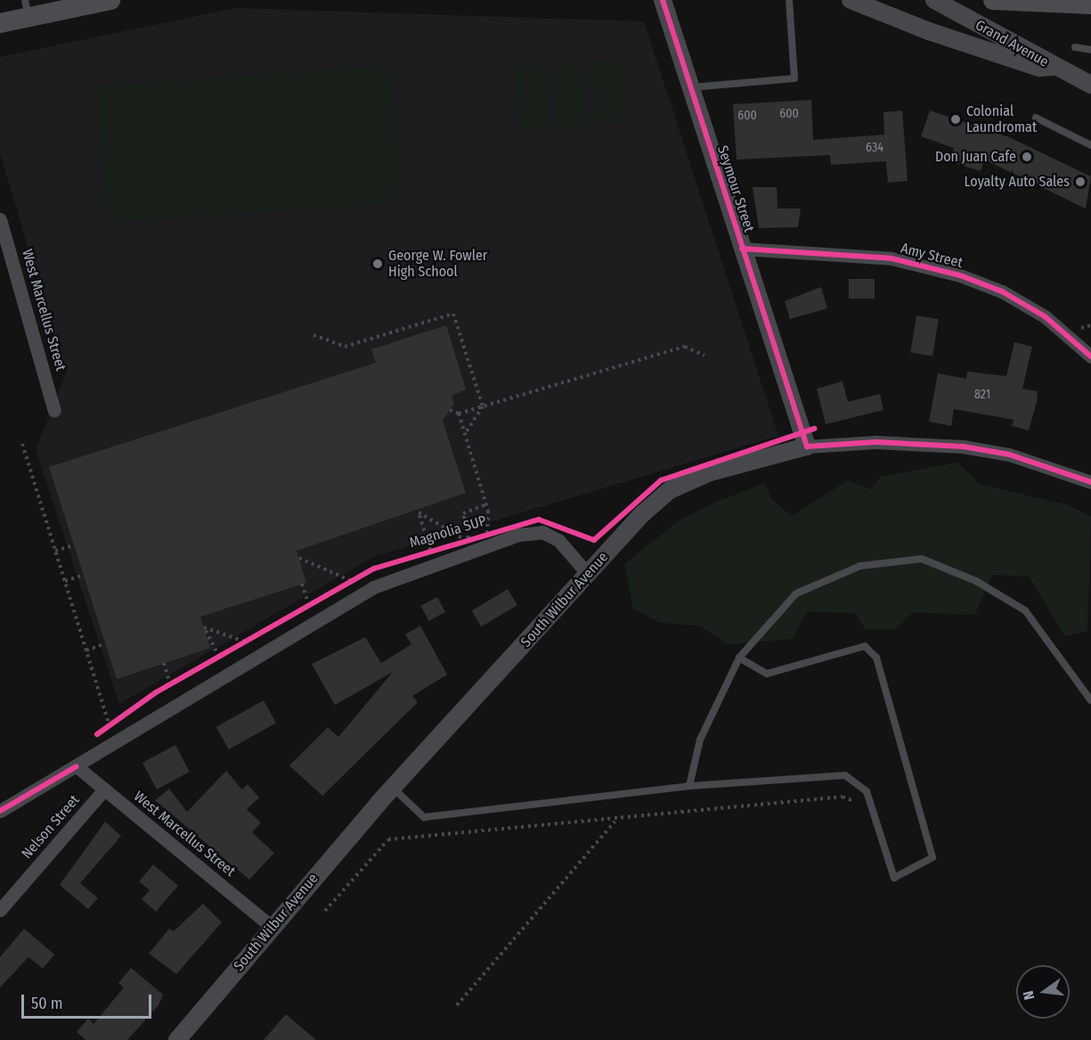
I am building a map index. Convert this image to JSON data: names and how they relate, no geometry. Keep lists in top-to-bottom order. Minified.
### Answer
{"streets":{"street":["Grand Avenue","Seymour Street","Amy Street","West Marcellus Street","South Wilbur Avenue","Nelson Street"],"cycle path":["Magnolia SUP"]},"crossings":[["Seymour Street","Amy Street"],["Seymour Street","South Wilbur Avenue"],["West Marcellus Street","South Wilbur Avenue"],["West Marcellus Street","Nelson Street"]],"places":["Colonial Laundromat","Don Juan Cafe","Loyalty Auto Sales","George W. Fowler High School"],"house_numbers":["600","600","634","821"],"scale_bar":"50 m","north":"left"}
